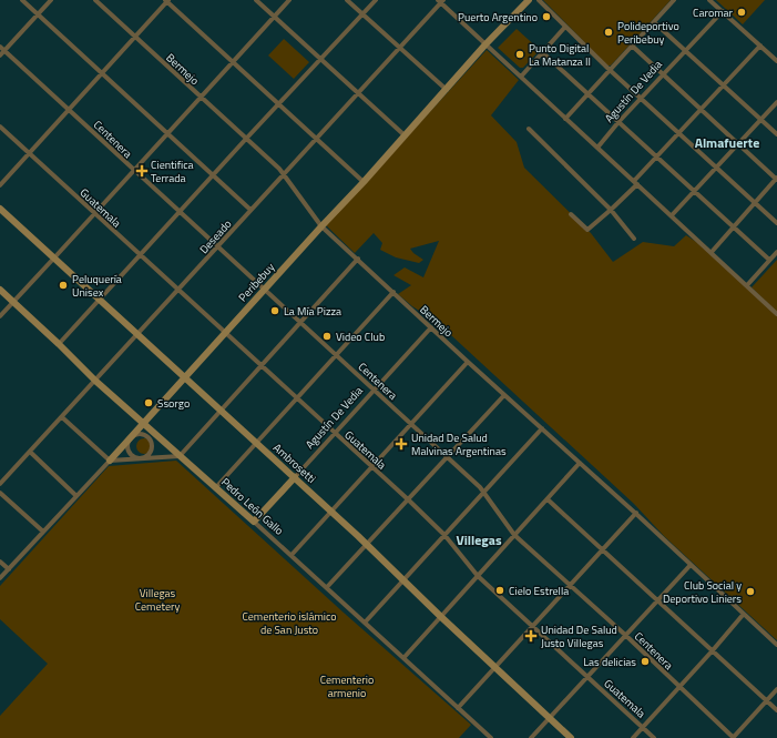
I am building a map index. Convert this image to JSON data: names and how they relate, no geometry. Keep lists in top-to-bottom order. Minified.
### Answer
{"streets":{"street":["Bermejo","Agustín De Vedia","Centenera","Guatemala","Deseado","Peribebuy","Ambrosetti","Pedro León Gallo"]},"crossings":[["Bermejo","Agustín De Vedia"],["Bermejo","Deseado"],["Bermejo","Peribebuy"],["Agustín De Vedia","Centenera"],["Agustín De Vedia","Guatemala"],["Agustín De Vedia","Ambrosetti"],["Agustín De Vedia","Pedro León Gallo"],["Centenera","Deseado"],["Centenera","Peribebuy"],["Guatemala","Deseado"],["Guatemala","Peribebuy"],["Deseado","Ambrosetti"],["Deseado","Pedro León Gallo"],["Peribebuy","Ambrosetti"],["Peribebuy","Pedro León Gallo"]],"districts":["Almafuerte","Villegas"],"parks":["Villegas Cemetery","Cementerio islámico de San Justo","Cementerio armenio"],"places":{"other":["Caromar","Puerto Argentino","Polideportivo Peribebuy","Punto Digital La Matanza II","Peluquería Unisex","La Mía Pizza","Video Club","Ssorgo","Cielo Estrella","Club Social y Deportivo Liniers","Las delicias"],"health":["Cientifica Terrada","Unidad De Salud Malvinas Argentinas","Unidad De Salud Justo Villegas"]}}
